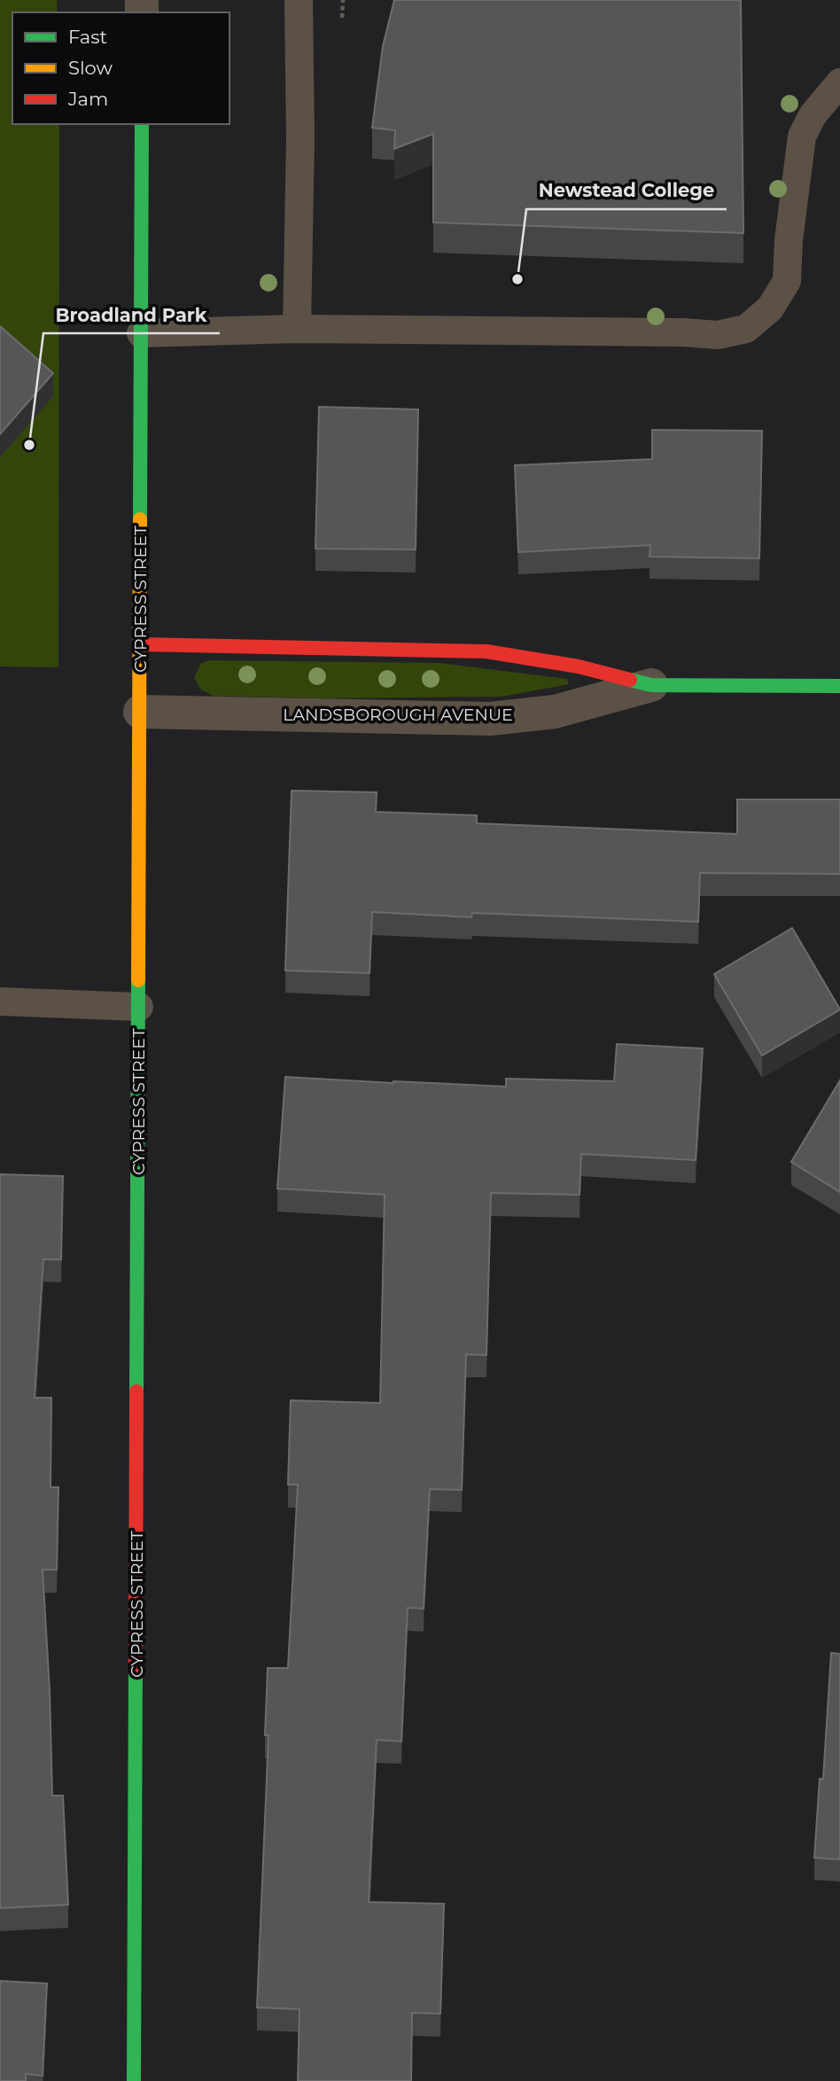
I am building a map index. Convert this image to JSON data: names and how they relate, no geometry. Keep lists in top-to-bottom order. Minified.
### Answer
{"streets":{"street":["CYPRESS STREET","LANDSBOROUGH AVENUE"]},"crossings":[["CYPRESS STREET","LANDSBOROUGH AVENUE"]],"places":["Newstead College","Broadland Park"],"legend":["Fast","Slow","Jam"]}
